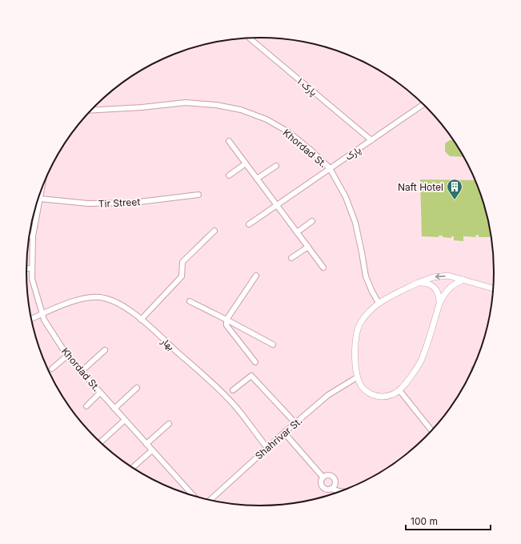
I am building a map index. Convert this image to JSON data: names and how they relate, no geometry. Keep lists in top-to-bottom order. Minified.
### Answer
{"streets":{"street":["پارک ۱","Khordad St.","پارک","Tir Street","بهار","Shahrivar St."]},"crossings":[["پارک ۱","پارک"],["Khordad St.","پارک"],["Khordad St.","Tir Street"],["Khordad St.","بهار"],["بهار","Shahrivar St."]],"places":{"building":["Naft Hotel"]},"scale_bar":"100 m"}
